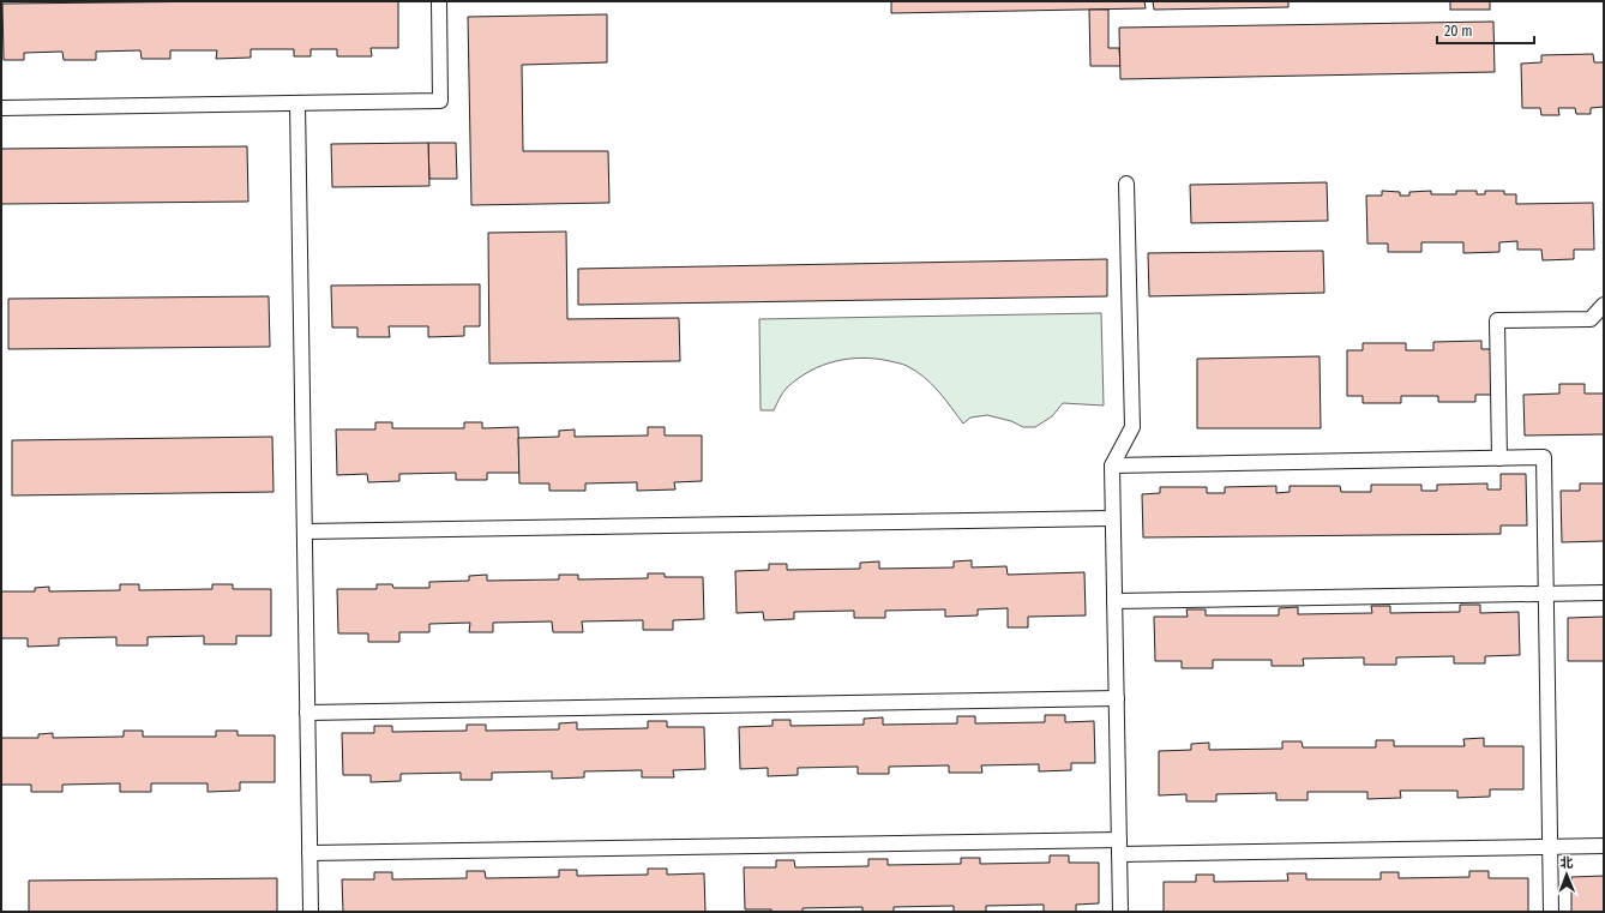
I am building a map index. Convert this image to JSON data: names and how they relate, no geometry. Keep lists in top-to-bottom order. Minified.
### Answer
{"scale_bar":"20 m","north":"top"}
